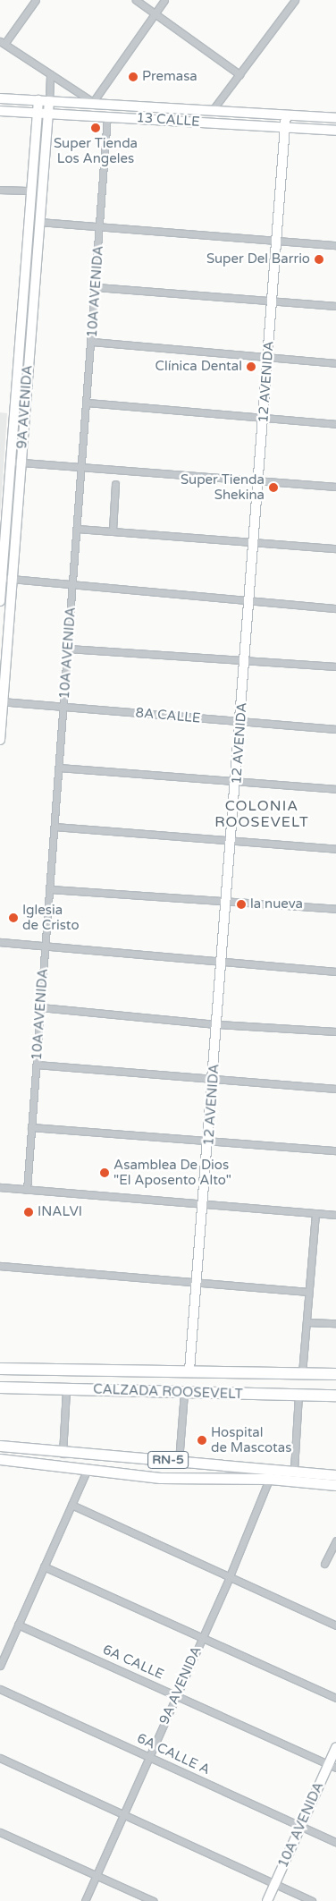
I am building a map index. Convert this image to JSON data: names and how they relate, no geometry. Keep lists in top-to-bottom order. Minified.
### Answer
{"streets":{"highway":["CALZADA ROOSEVELT"],"main road":["13 CALLE","10A AVENIDA","12 AVENIDA","9A AVENIDA","RN-5"],"street":["8A CALLE","6A CALLE","6A CALLE A"]},"crossings":[["13 CALLE","10A AVENIDA"],["13 CALLE","12 AVENIDA"],["13 CALLE","9A AVENIDA"],["10A AVENIDA","8A CALLE"],["10A AVENIDA","6A CALLE"],["10A AVENIDA","6A CALLE A"],["12 AVENIDA","8A CALLE"],["12 AVENIDA","CALZADA ROOSEVELT"],["9A AVENIDA","8A CALLE"],["9A AVENIDA","RN-5"],["9A AVENIDA","6A CALLE"],["9A AVENIDA","6A CALLE A"]],"districts":["COLONIA ROOSEVELT"],"places":["Premasa","Super Tienda Los Angeles","Super Del Barrio","Clínica Dental","Super Tienda Shekina","la nueva","Iglesia de Cristo","Asamblea De Dios \"El Aposento Alto\"","INALVI","Hospital de Mascotas"]}
